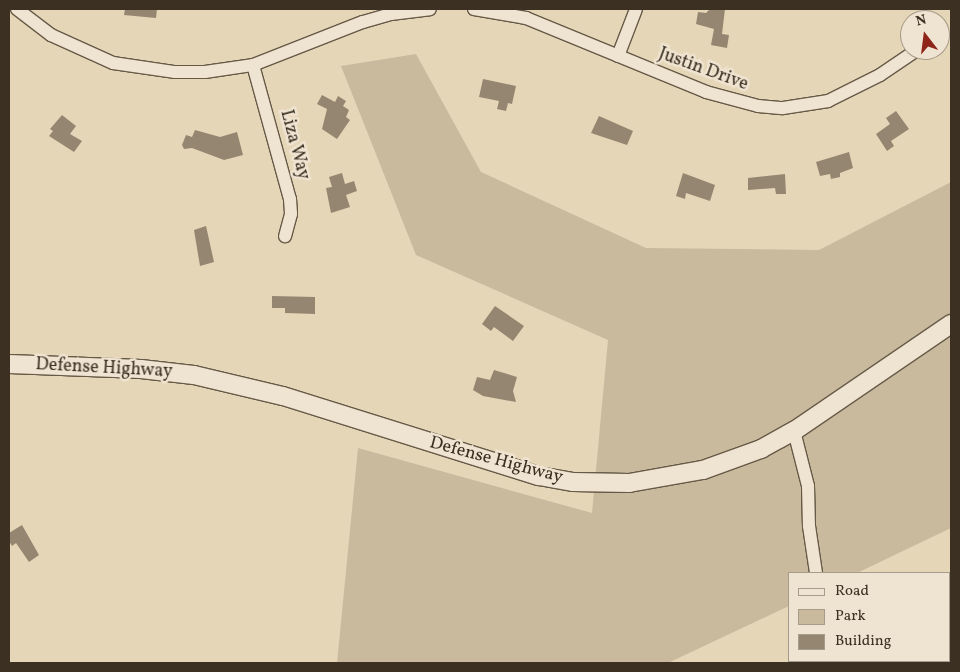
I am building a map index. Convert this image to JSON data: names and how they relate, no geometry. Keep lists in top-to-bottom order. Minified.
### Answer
{"streets":{"main road":["Defense Highway"],"street":["Justin Drive","Liza Way"]},"legend":["Road","Park","Building"],"north":"top"}
